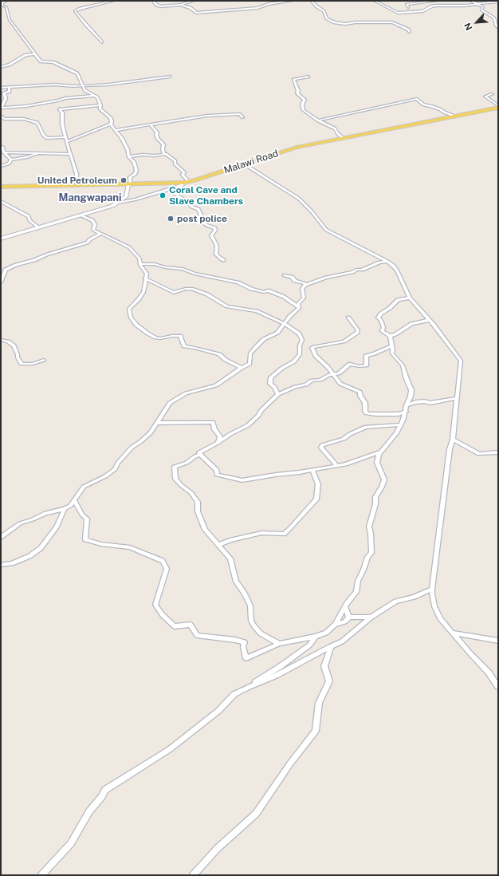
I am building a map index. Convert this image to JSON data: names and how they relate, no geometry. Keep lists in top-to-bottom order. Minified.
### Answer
{"streets":{"main road":["Malawi Road"]},"districts":["Mangwapani"],"places":["United Petroleum","Coral Cave and Slave Chambers","post police"],"north":"bottom left"}
